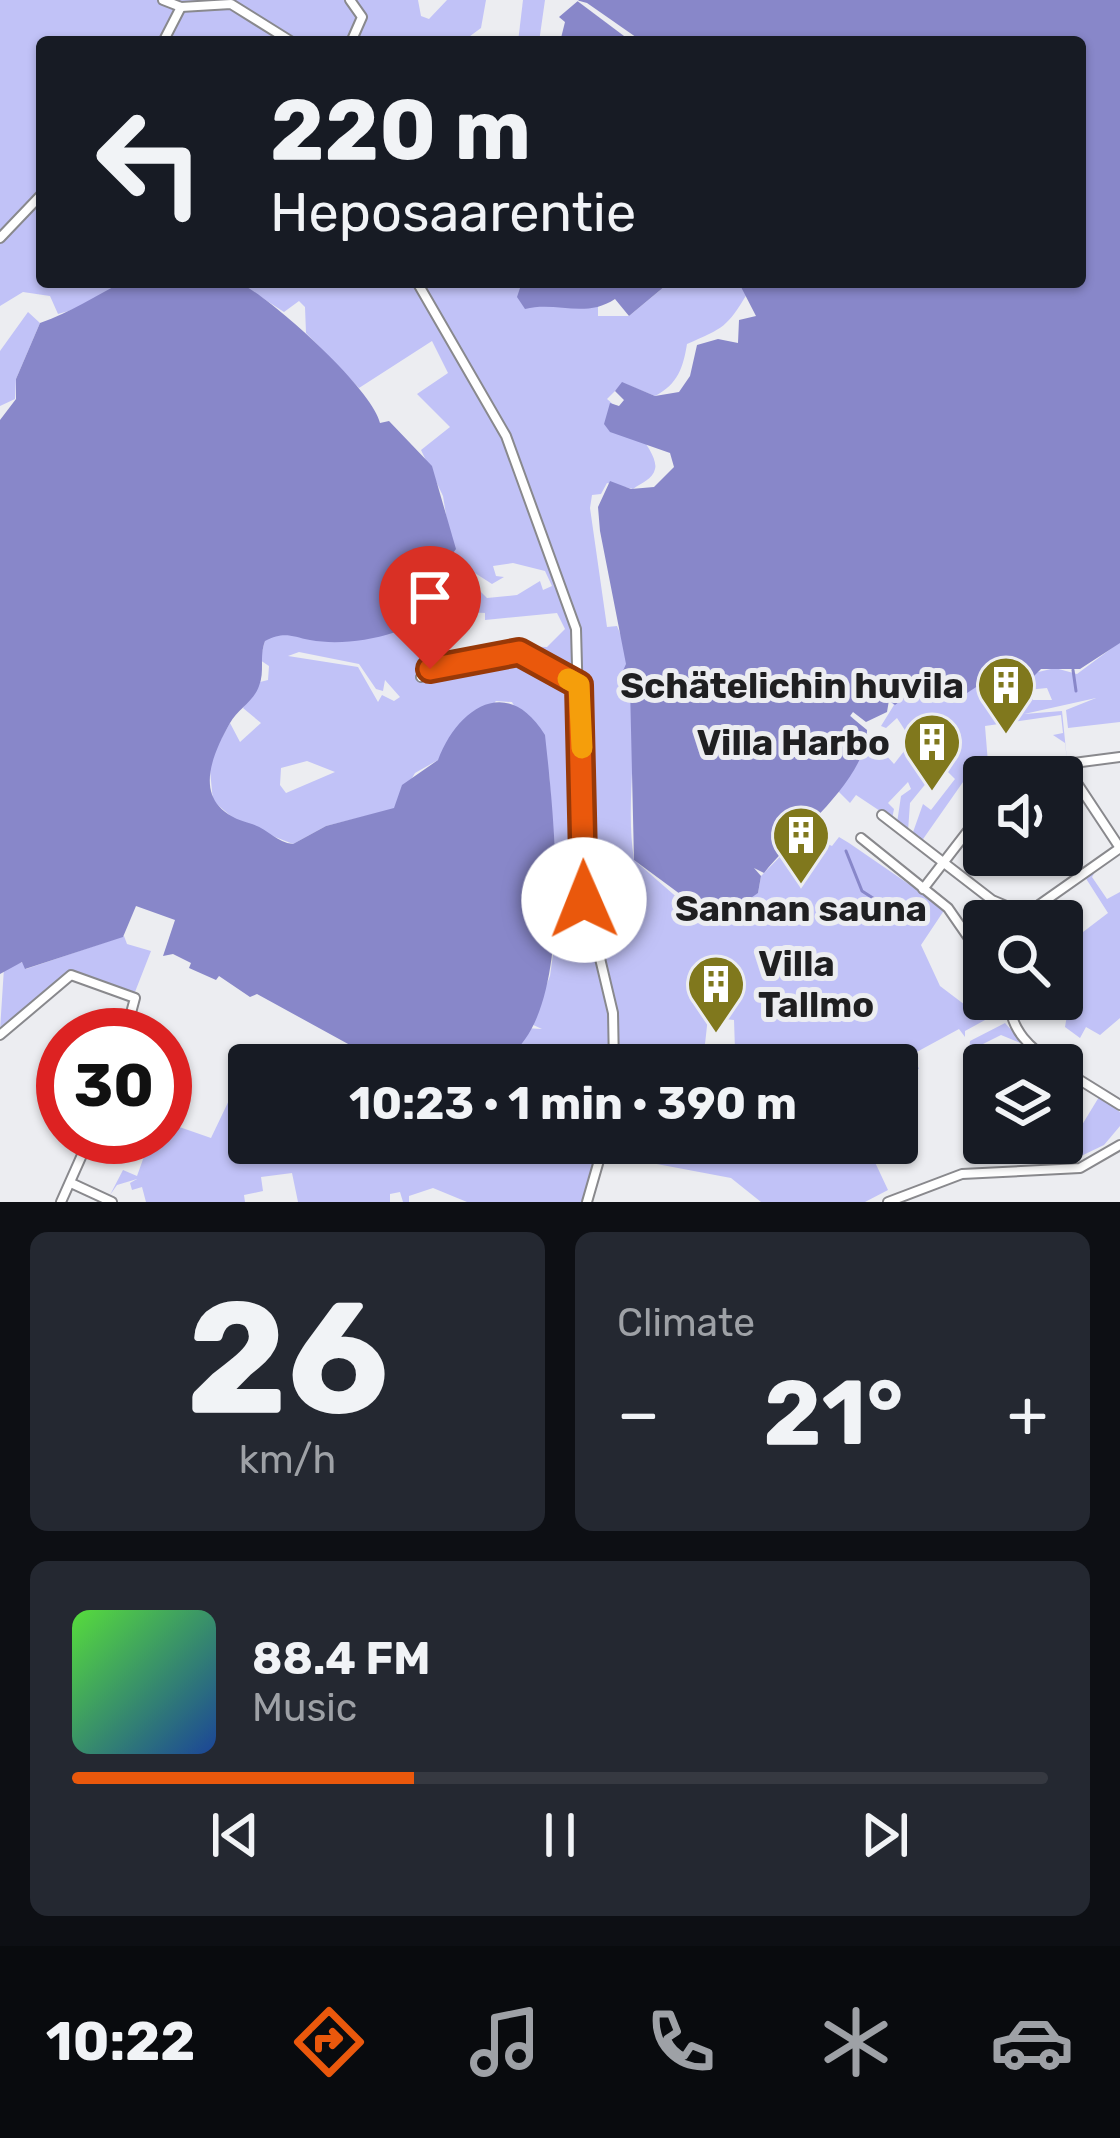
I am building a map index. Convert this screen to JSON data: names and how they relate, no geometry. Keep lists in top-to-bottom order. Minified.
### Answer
{"places":{"building":["Schätelichin huvila","Villa Harbo","Sannan sauna","Villa Tallmo"]},"page":{"turn":["220 m","Heposaarentie"],"limit":"30","trip":"10:23 · 1 min · 390 m","tile":[["26","km/h"],"Climate"],"heat":["−","21°","+"],"song":["88.4 FM","Music"],"tabs":"10:22"}}
